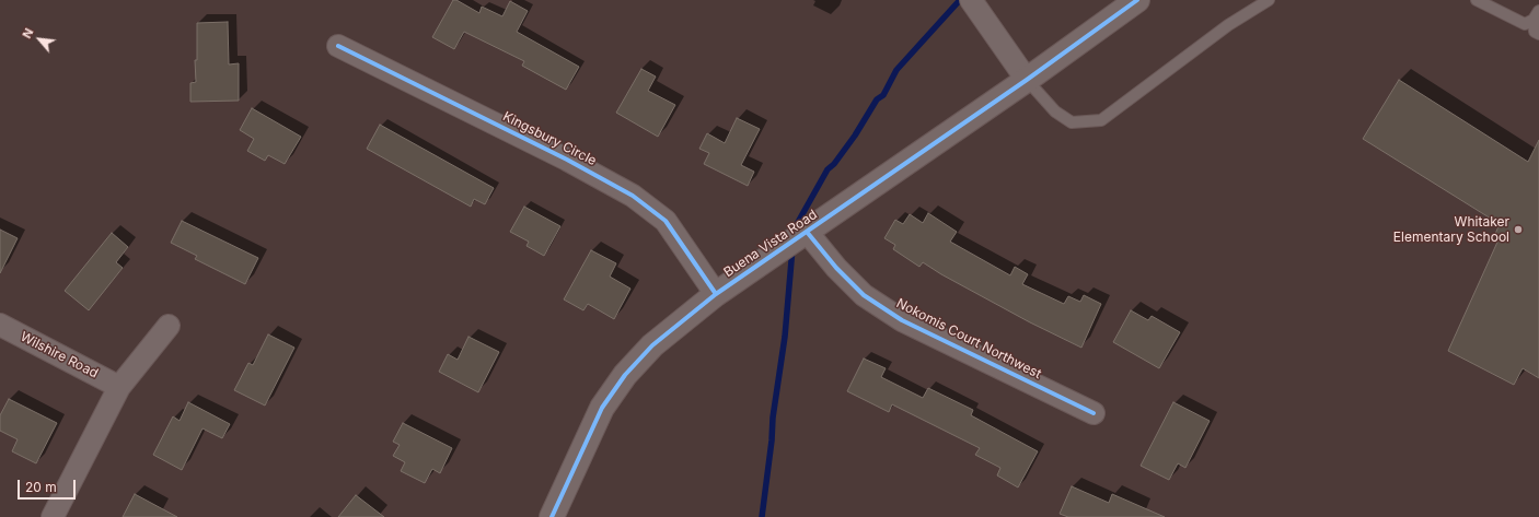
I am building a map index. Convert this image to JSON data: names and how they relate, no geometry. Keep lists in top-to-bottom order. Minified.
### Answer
{"streets":{"street":["Kingsbury Circle","Buena Vista Road","Nokomis Court Northwest","Wilshire Road"]},"crossings":[["Kingsbury Circle","Buena Vista Road"],["Buena Vista Road","Nokomis Court Northwest"]],"places":["Whitaker Elementary School"],"scale_bar":"20 m","north":"top left"}
